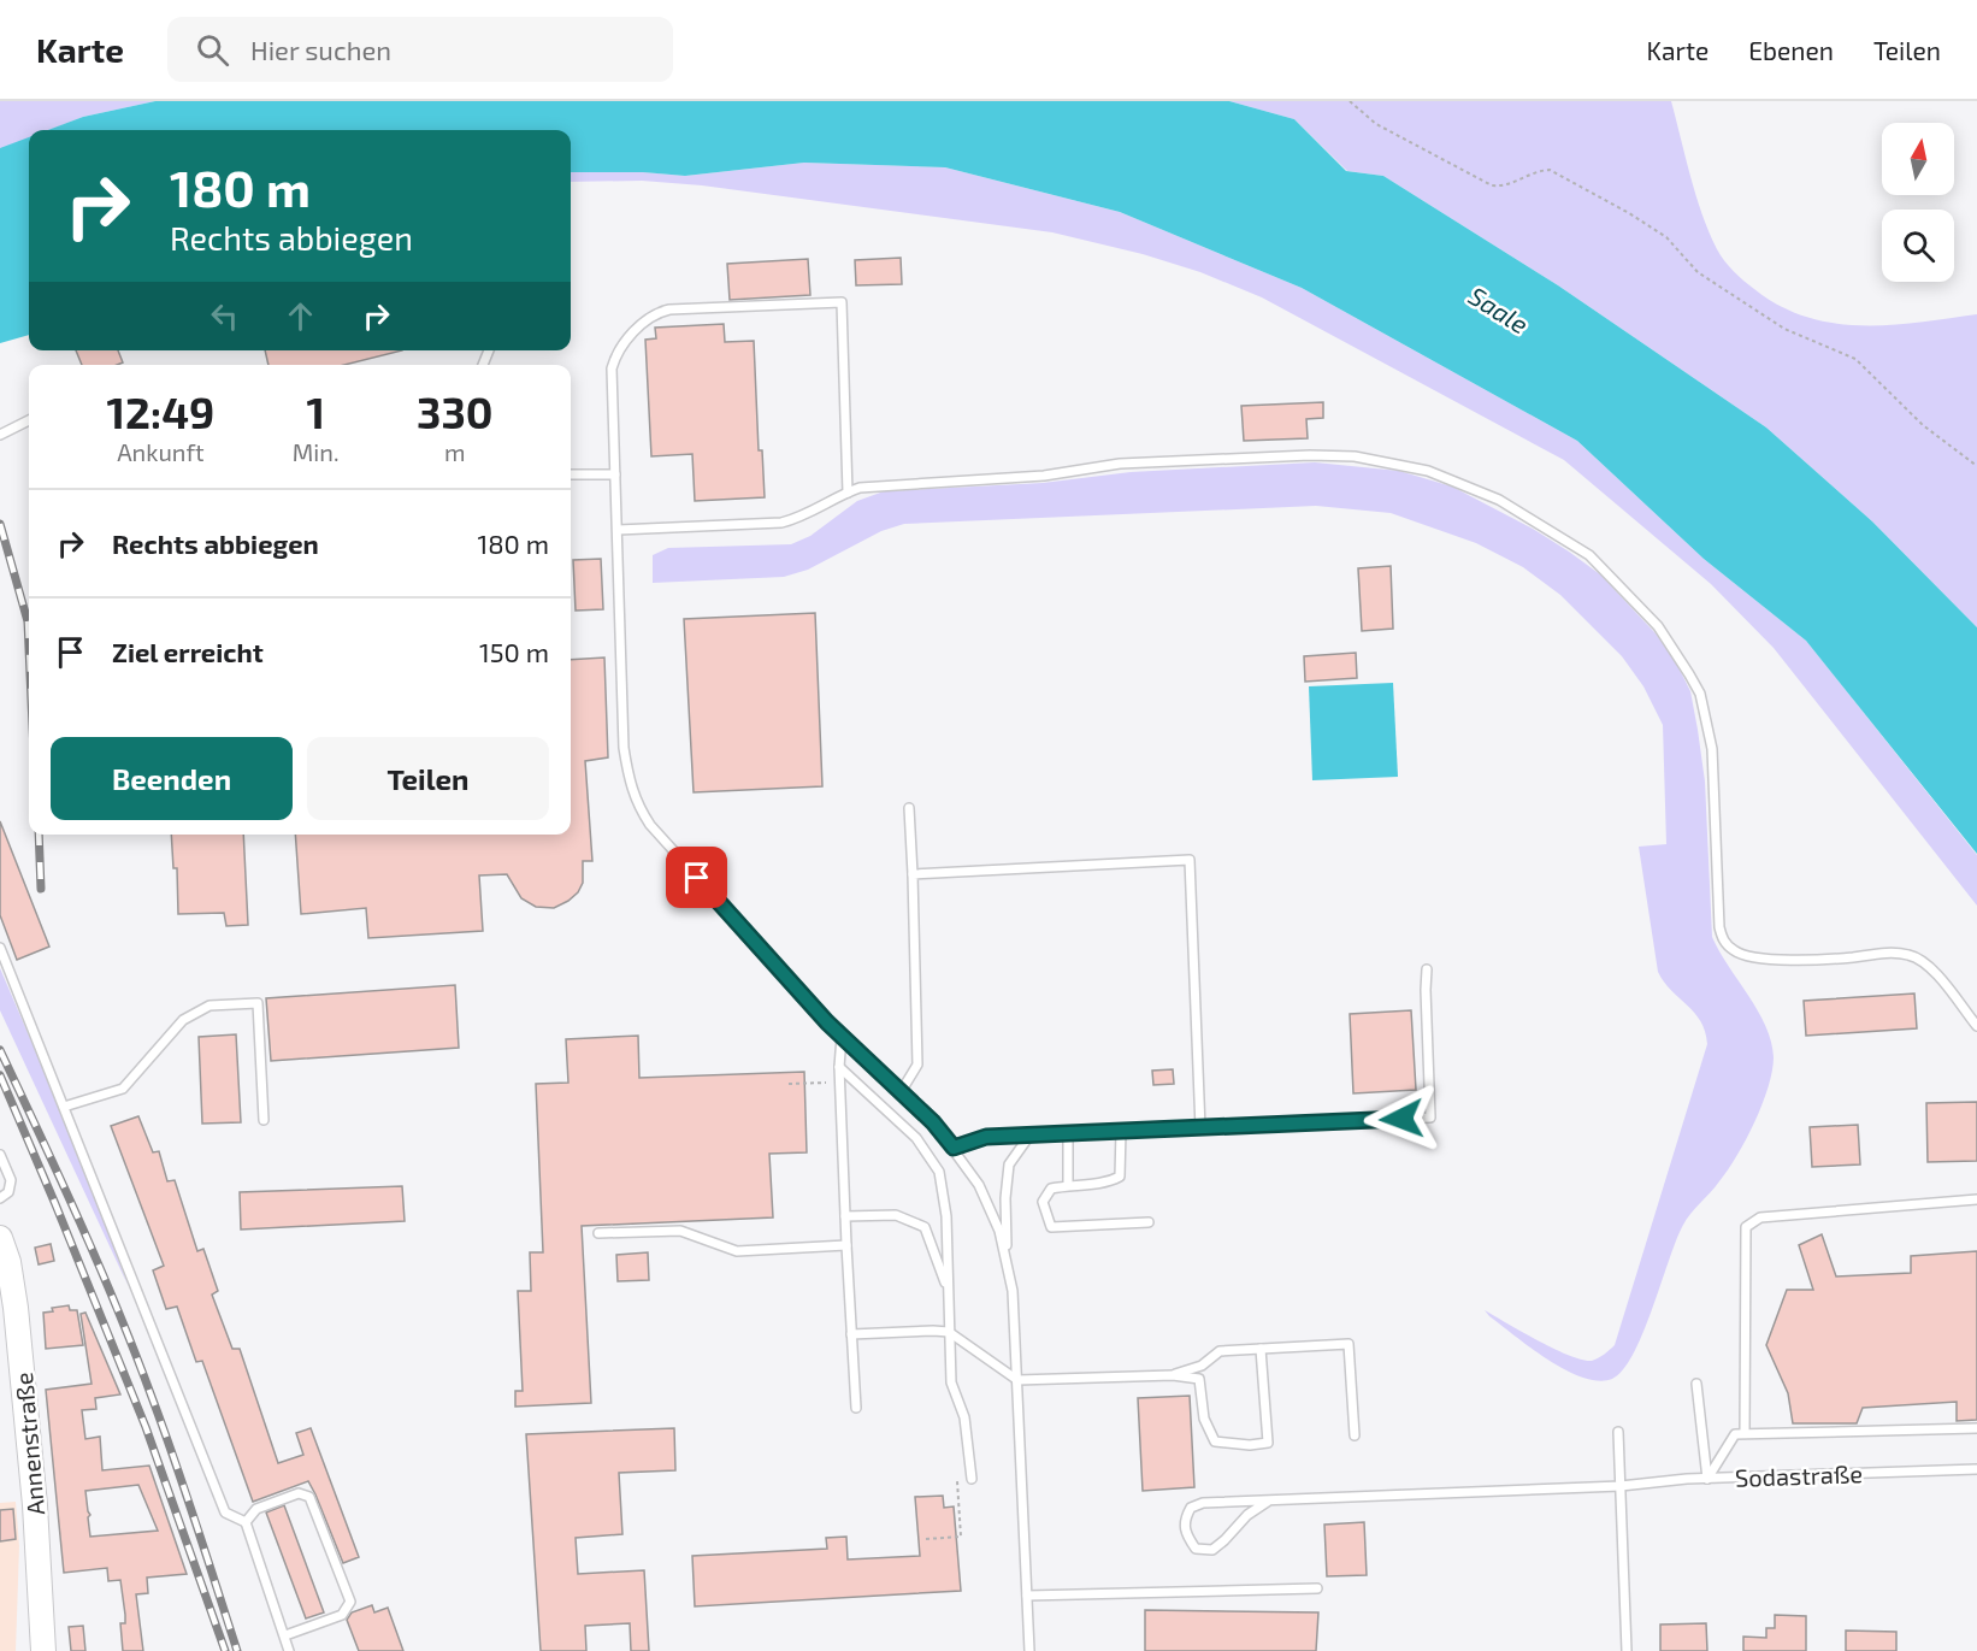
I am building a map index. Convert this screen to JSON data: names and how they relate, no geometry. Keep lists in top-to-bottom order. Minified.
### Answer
{"streets":{"main road":["Annenstraße"],"lane":["Sodastraße"]},"water":["Saale"],"north":"top","page":{"header":"Karte","search":"Hier suchen","nav":["Karte","Ebenen","Teilen"],"turn":["180 m","Rechts abbiegen"],"eta":["12:49","Ankunft","1","Min.","330","m"],"list":[{"name":"Rechts abbiegen","value":"180 m"},{"name":"Ziel erreicht","value":"150 m"}],"buttons":["Beenden","Teilen"]}}
